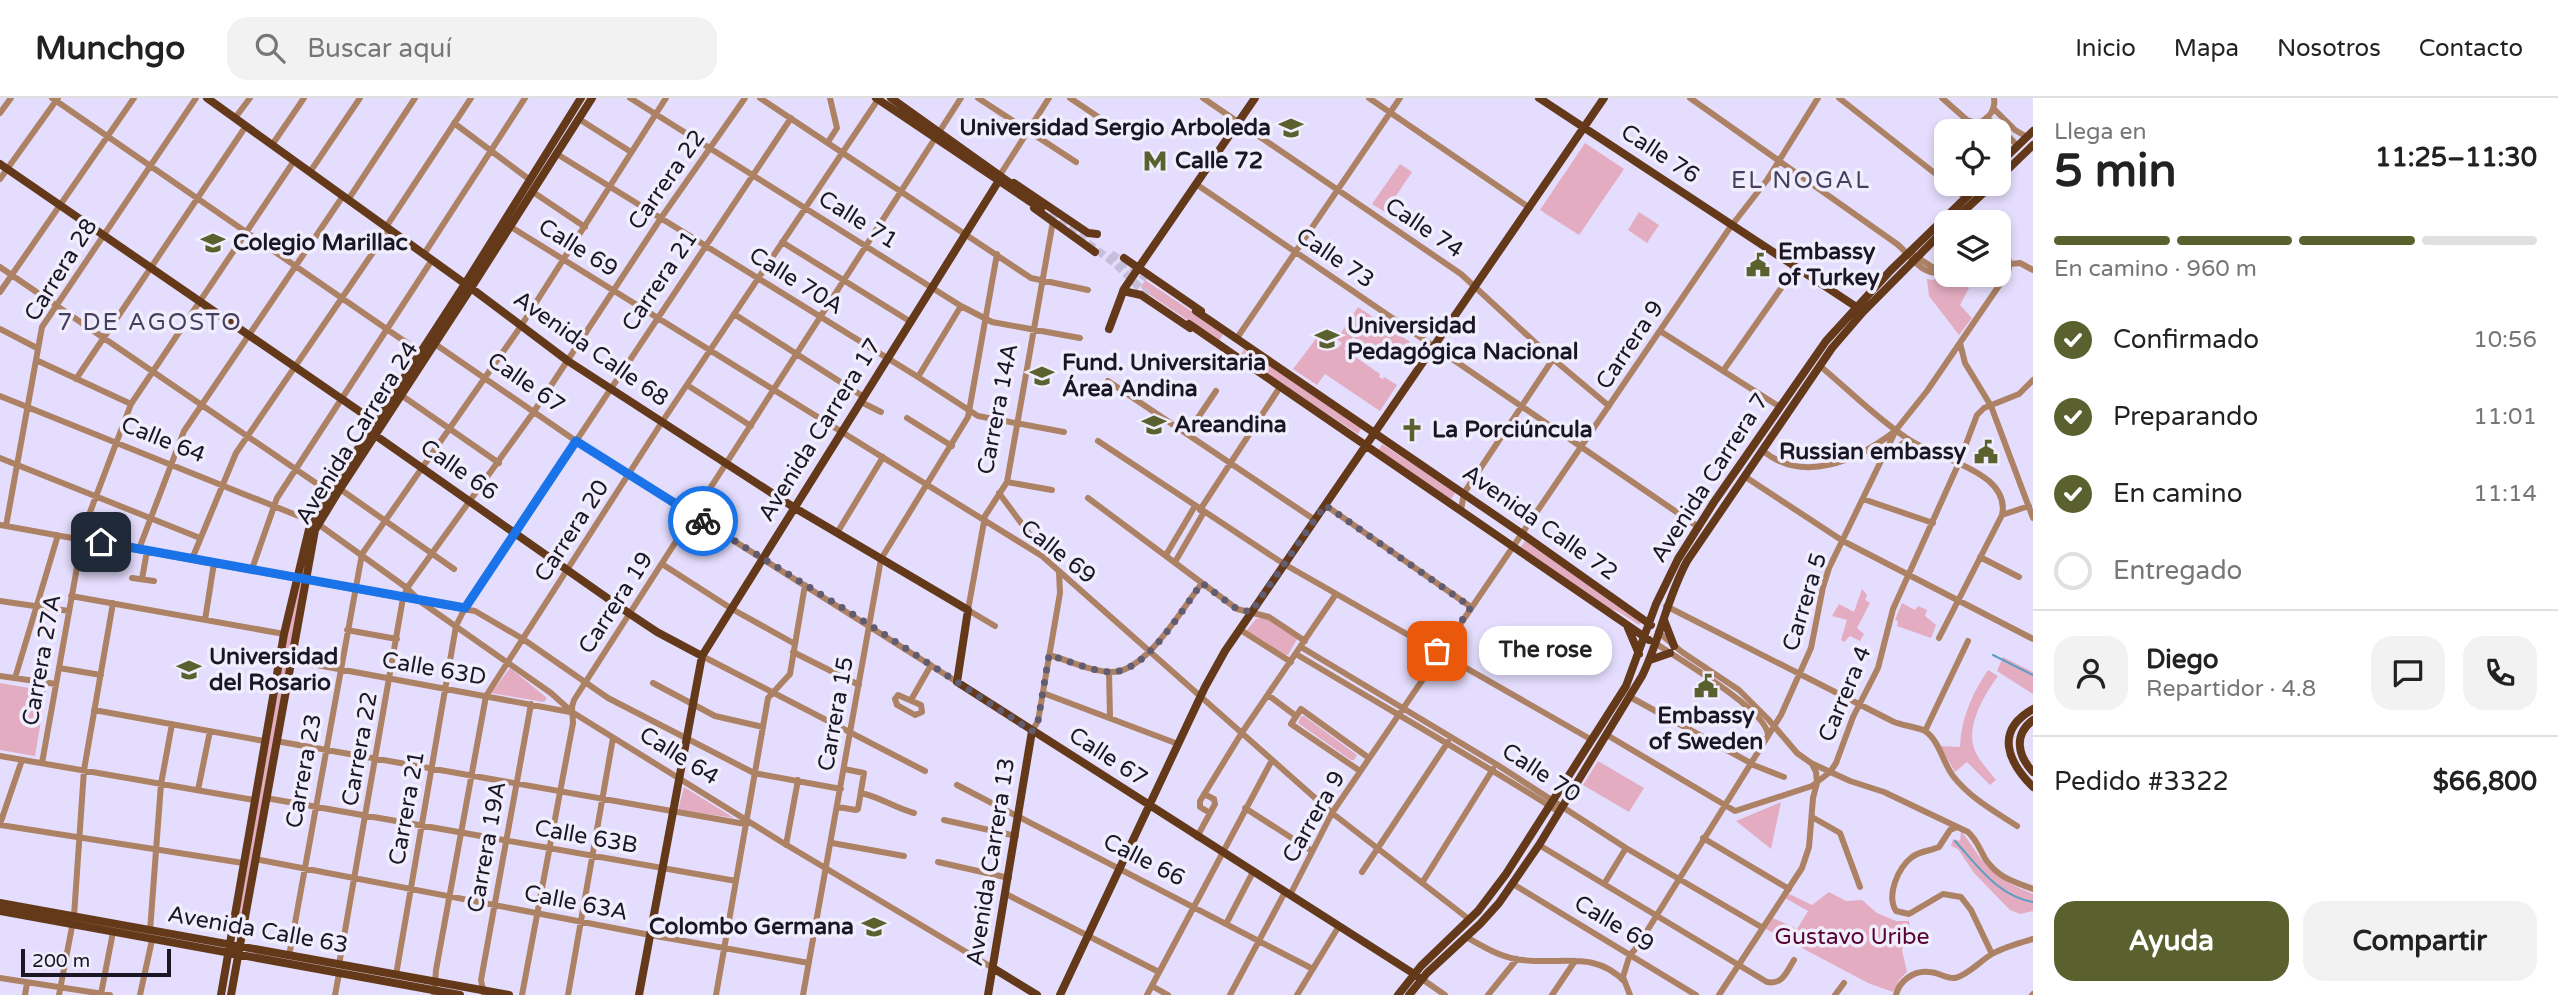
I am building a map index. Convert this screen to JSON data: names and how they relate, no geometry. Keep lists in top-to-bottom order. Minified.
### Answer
{"streets":{"main road":["Calle 76","Avenida Calle 68","Calle 67","Carrera 14A","Avenida Carrera 17","Avenida Carrera 24","Calle 64","Calle 66","Avenida Carrera 7","Avenida Calle 72","Avenida Carrera 13","Avenida Calle 63"],"street":["Carrera 22","Calle 71","Calle 74","Calle 69","Calle 73","Carrera 28","Carrera 21","Calle 70A","Carrera 9","Carrera 20","Carrera 5","Carrera 19","Carrera 27A","Calle 63D","Carrera 4","Carrera 15","Carrera 23","Calle 70","Calle 63B","Carrera 19A","Calle 63A"]},"crossings":[["Calle 76","Carrera 9"],["Calle 76","Avenida Carrera 7"],["Carrera 22","Calle 71"],["Carrera 22","Calle 69"],["Carrera 22","Calle 70A"],["Carrera 22","Avenida Calle 68"],["Carrera 22","Calle 67"],["Carrera 22","Calle 64"],["Carrera 22","Calle 66"],["Carrera 22","Calle 63D"],["Carrera 22","Calle 63B"],["Carrera 22","Calle 63A"],["Carrera 22","Avenida Calle 63"],["Calle 71","Carrera 21"],["Calle 71","Carrera 14A"],["Calle 71","Avenida Carrera 17"],["Calle 71","Carrera 20"],["Calle 71","Carrera 19"],["Calle 71","Carrera 15"],["Calle 71","Carrera 23"],["Calle 74","Carrera 9"],["Calle 69","Carrera 21"],["Calle 69","Carrera 9"],["Calle 69","Carrera 14A"],["Calle 69","Avenida Carrera 17"],["Calle 69","Avenida Carrera 24"],["Calle 69","Avenida Carrera 7"],["Calle 69","Carrera 20"],["Calle 69","Carrera 5"],["Calle 69","Carrera 19"],["Calle 69","Carrera 15"],["Calle 69","Carrera 23"],["Calle 69","Avenida Carrera 13"],["Calle 73","Carrera 9"],["Calle 73","Avenida Carrera 7"],["Carrera 28","Calle 64"],["Carrera 21","Calle 70A"],["Carrera 21","Avenida Calle 68"],["Carrera 21","Calle 67"],["Carrera 21","Calle 64"],["Carrera 21","Calle 66"],["Carrera 21","Calle 63D"],["Carrera 21","Calle 63B"],["Carrera 21","Calle 63A"],["Carrera 21","Avenida Calle 63"],["Calle 70A","Carrera 14A"],["Calle 70A","Avenida Carrera 17"],["Calle 70A","Avenida Carrera 24"],["Calle 70A","Carrera 20"],["Calle 70A","Carrera 19"],["Calle 70A","Carrera 15"],["Calle 70A","Carrera 23"],["Carrera 9","Calle 67"],["Carrera 9","Calle 66"],["Carrera 9","Avenida Calle 72"],["Carrera 9","Calle 70"],["Avenida Calle 68","Carrera 14A"],["Avenida Calle 68","Avenida Carrera 17"],["Avenida Calle 68","Avenida Carrera 24"],["Avenida Calle 68","Carrera 20"],["Avenida Calle 68","Carrera 19"],["Avenida Calle 68","Carrera 27A"],["Avenida Calle 68","Carrera 15"],["Avenida Calle 68","Carrera 23"],["Calle 67","Carrera 14A"],["Calle 67","Avenida Carrera 17"],["Calle 67","Avenida Carrera 24"],["Calle 67","Avenida Carrera 7"],["Calle 67","Carrera 20"],["Calle 67","Carrera 19"],["Calle 67","Carrera 15"],["Calle 67","Carrera 23"],["Calle 67","Avenida Carrera 13"],["Avenida Carrera 17","Calle 64"],["Avenida Carrera 17","Calle 66"],["Avenida Carrera 17","Calle 63B"],["Avenida Carrera 17","Calle 63A"],["Avenida Carrera 24","Calle 64"],["Avenida Carrera 24","Calle 66"],["Avenida Carrera 24","Calle 63D"],["Avenida Carrera 24","Calle 63B"],["Avenida Carrera 24","Calle 63A"],["Avenida Carrera 24","Avenida Calle 63"],["Calle 64","Carrera 20"],["Calle 64","Carrera 19"],["Calle 64","Carrera 27A"],["Calle 64","Calle 63D"],["Calle 64","Carrera 15"],["Calle 64","Carrera 23"],["Calle 64","Avenida Carrera 13"],["Calle 66","Carrera 20"],["Calle 66","Carrera 19"],["Calle 66","Carrera 15"],["Calle 66","Carrera 23"],["Calle 66","Avenida Carrera 13"],["Avenida Carrera 7","Avenida Calle 72"],["Avenida Carrera 7","Calle 70"],["Avenida Calle 72","Carrera 5"],["Avenida Calle 72","Carrera 4"],["Carrera 20","Calle 63D"],["Carrera 20","Calle 63B"],["Carrera 20","Calle 63A"],["Carrera 20","Avenida Calle 63"],["Carrera 5","Calle 70"],["Carrera 19","Calle 63D"],["Carrera 19","Calle 63B"],["Carrera 19","Calle 63A"],["Calle 63D","Carrera 23"],["Calle 63D","Carrera 19A"],["Carrera 15","Calle 63A"],["Carrera 23","Calle 63B"],["Carrera 23","Calle 63A"],["Carrera 23","Avenida Calle 63"],["Calle 63B","Carrera 19A"],["Carrera 19A","Calle 63A"],["Carrera 19A","Avenida Calle 63"]],"districts":["EL NOGAL","7 DE AGOSTO"],"parks":["Gustavo Uribe"],"places":{"school or university":["Universidad Sergio Arboleda","Colegio Marillac","Universidad Pedagógica Nacional","Fund. Universitaria Área Andina","Areandina","Universidad del Rosario","Colombo Germana"],"metro station":["Calle 72"],"public building":["Embassy of Turkey","Russian embassy","Embassy of Sweden"],"church":["La Porciúncula"],"other":["The rose"]},"scale_bar":"200 m","page":{"header":"Munchgo","search":"Buscar aquí","nav":["Inicio","Mapa","Nosotros","Contacto"],"heading":["5 min","Llega en","11:25–11:30"],"panel":["Diego","Repartidor · 4.8","Pedido #3322","$66,800"],"bar":"En camino · 960 m","list":[["Confirmado","10:56"],["Preparando","11:01"],["En camino","11:14"],"Entregado"],"bubble":"The rose","buttons":["Ayuda","Compartir"],"scale":"200 m"}}
